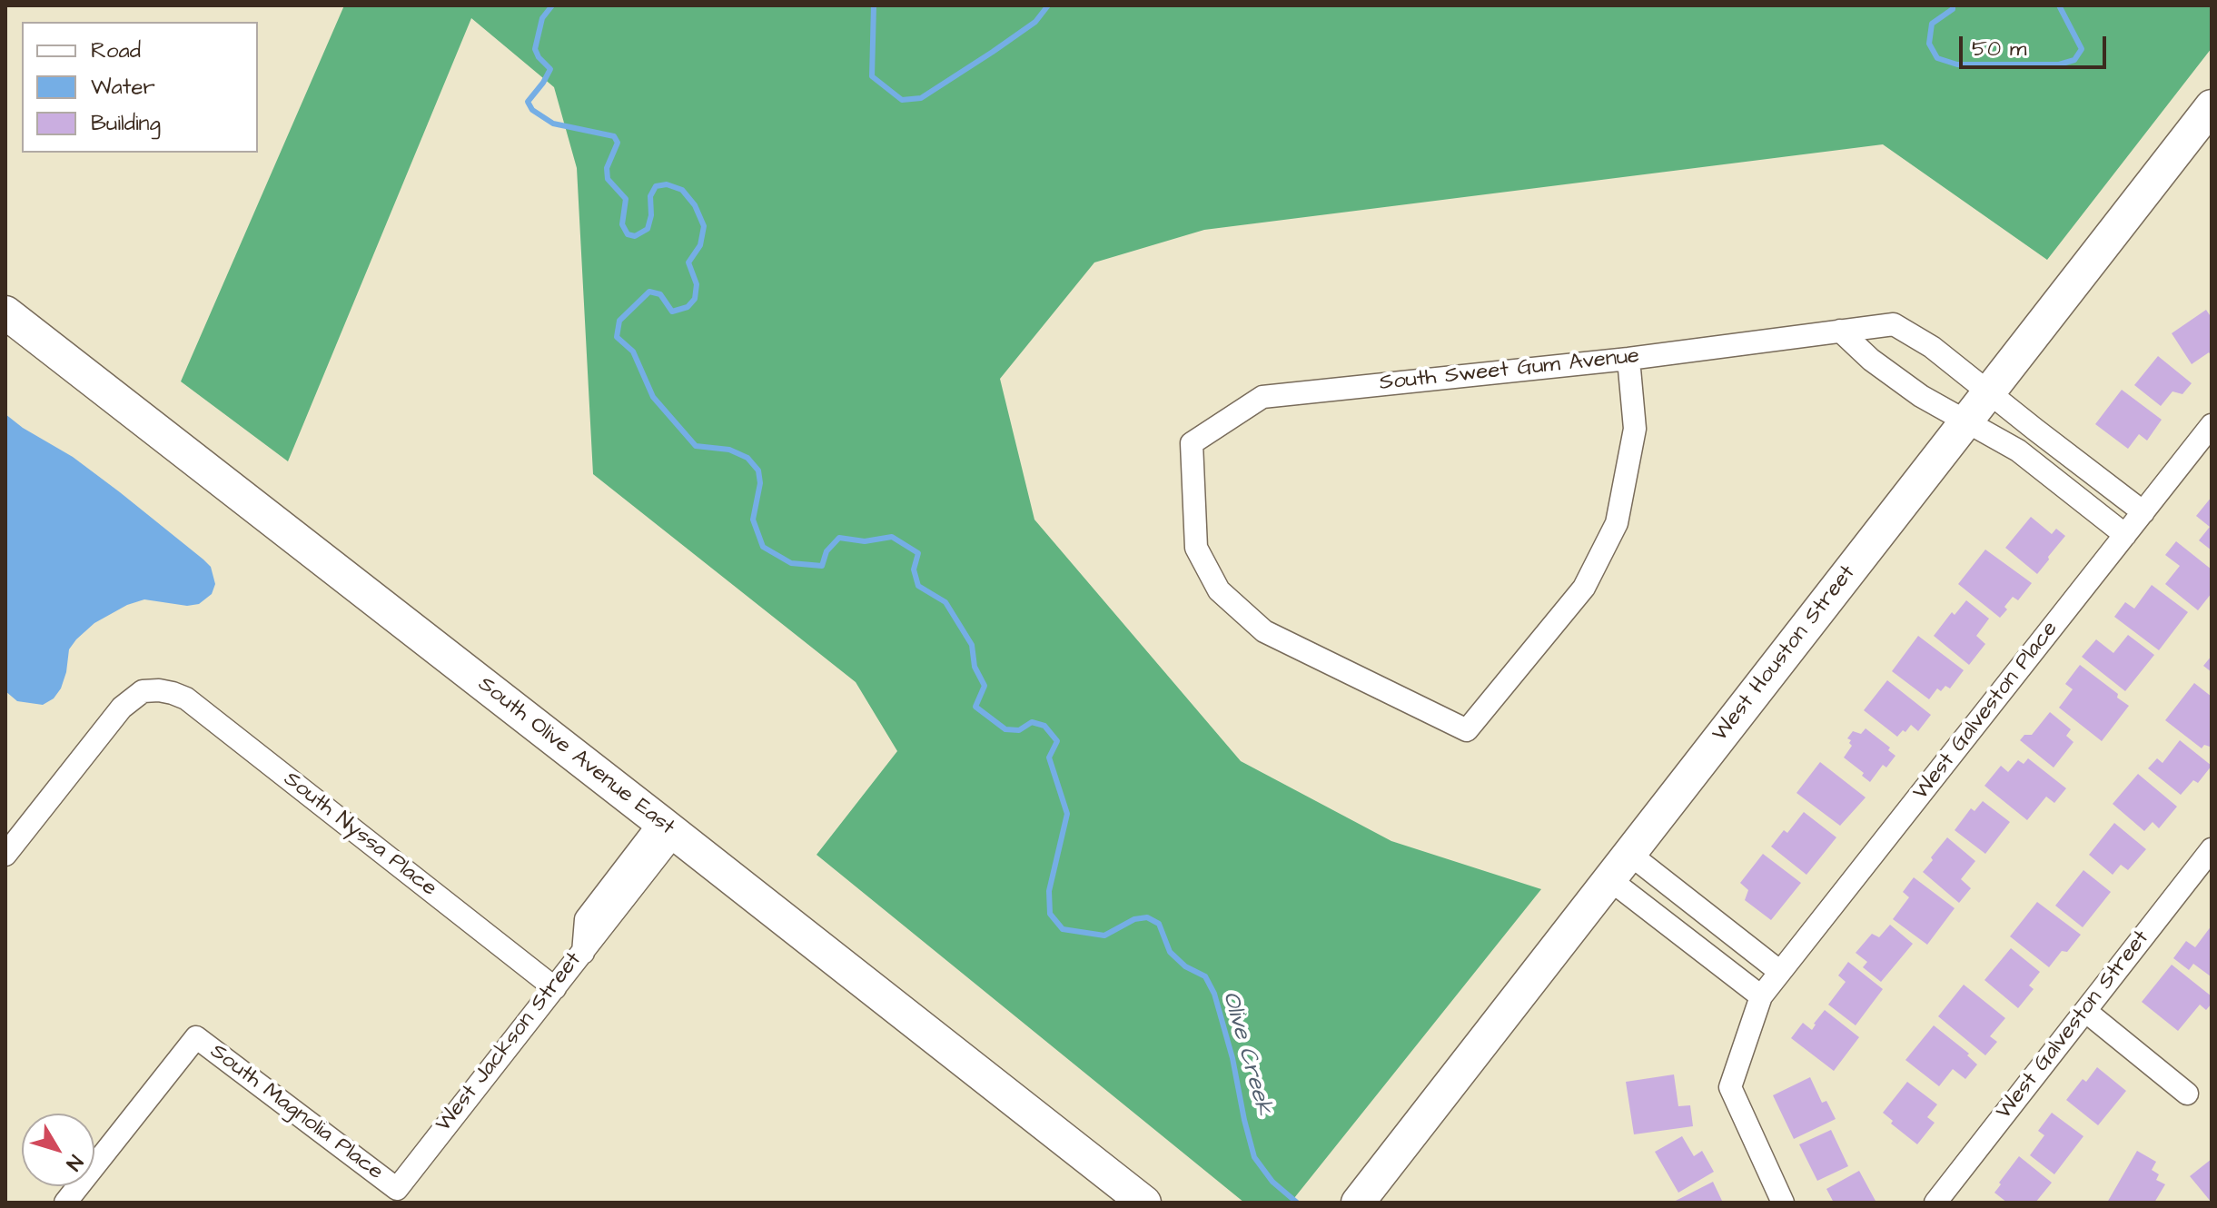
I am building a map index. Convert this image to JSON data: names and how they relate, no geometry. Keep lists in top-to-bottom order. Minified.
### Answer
{"streets":{"street":["South Sweet Gum Avenue","West Houston Street","West Galveston Place","South Olive Avenue East","South Nyssa Place","West Galveston Street","West Jackson Street","South Magnolia Place"]},"crossings":[["South Sweet Gum Avenue","West Houston Street"],["South Sweet Gum Avenue","West Galveston Place"],["South Olive Avenue East","West Jackson Street"],["South Nyssa Place","West Jackson Street"],["West Jackson Street","South Magnolia Place"]],"water":["Olive Creek"],"legend":["Road","Water","Building"],"scale_bar":"50 m","north":"bottom right"}
